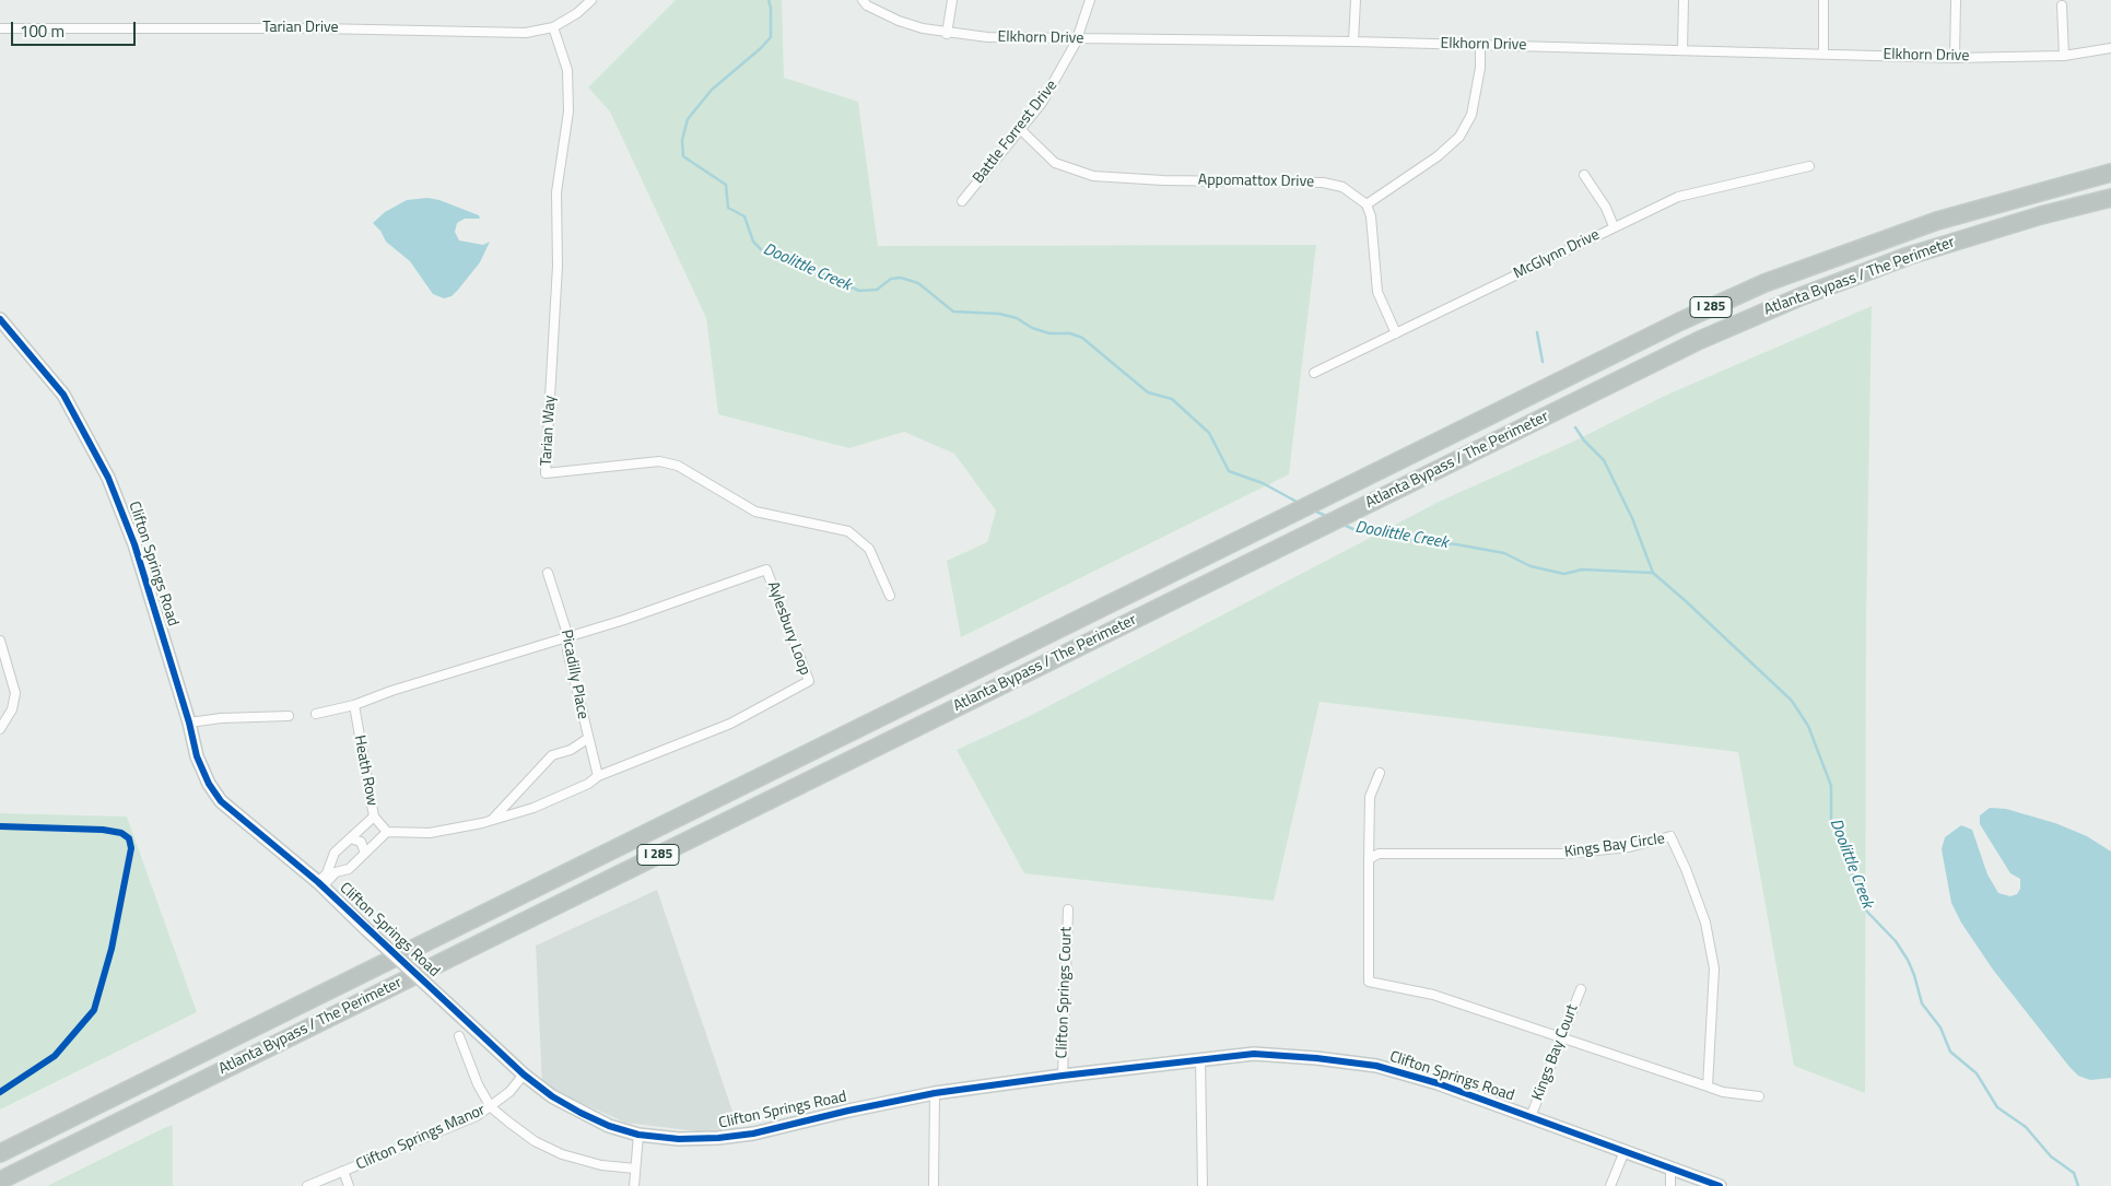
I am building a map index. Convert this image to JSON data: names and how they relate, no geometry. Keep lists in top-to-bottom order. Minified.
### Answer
{"streets":{"highway":["Atlanta Bypass / The Perimeter","I 285"],"street":["Tarian Drive","Elkhorn Drive","Battle Forrest Drive","Appomattox Drive","McGlynn Drive","Tarian Way","Clifton Springs Road","Aylesbury Loop","Picadilly Place","Heath Row","Kings Bay Circle","Clifton Springs Court","Kings Bay Court","Clifton Springs Manor"]},"crossings":[["Tarian Drive","Tarian Way"],["Elkhorn Drive","Battle Forrest Drive"],["Battle Forrest Drive","Appomattox Drive"],["Clifton Springs Road","Clifton Springs Court"],["Clifton Springs Road","Kings Bay Court"],["Clifton Springs Road","Clifton Springs Manor"],["Aylesbury Loop","Picadilly Place"],["Aylesbury Loop","Heath Row"]],"water":["Doolittle Creek"],"scale_bar":"100 m"}
